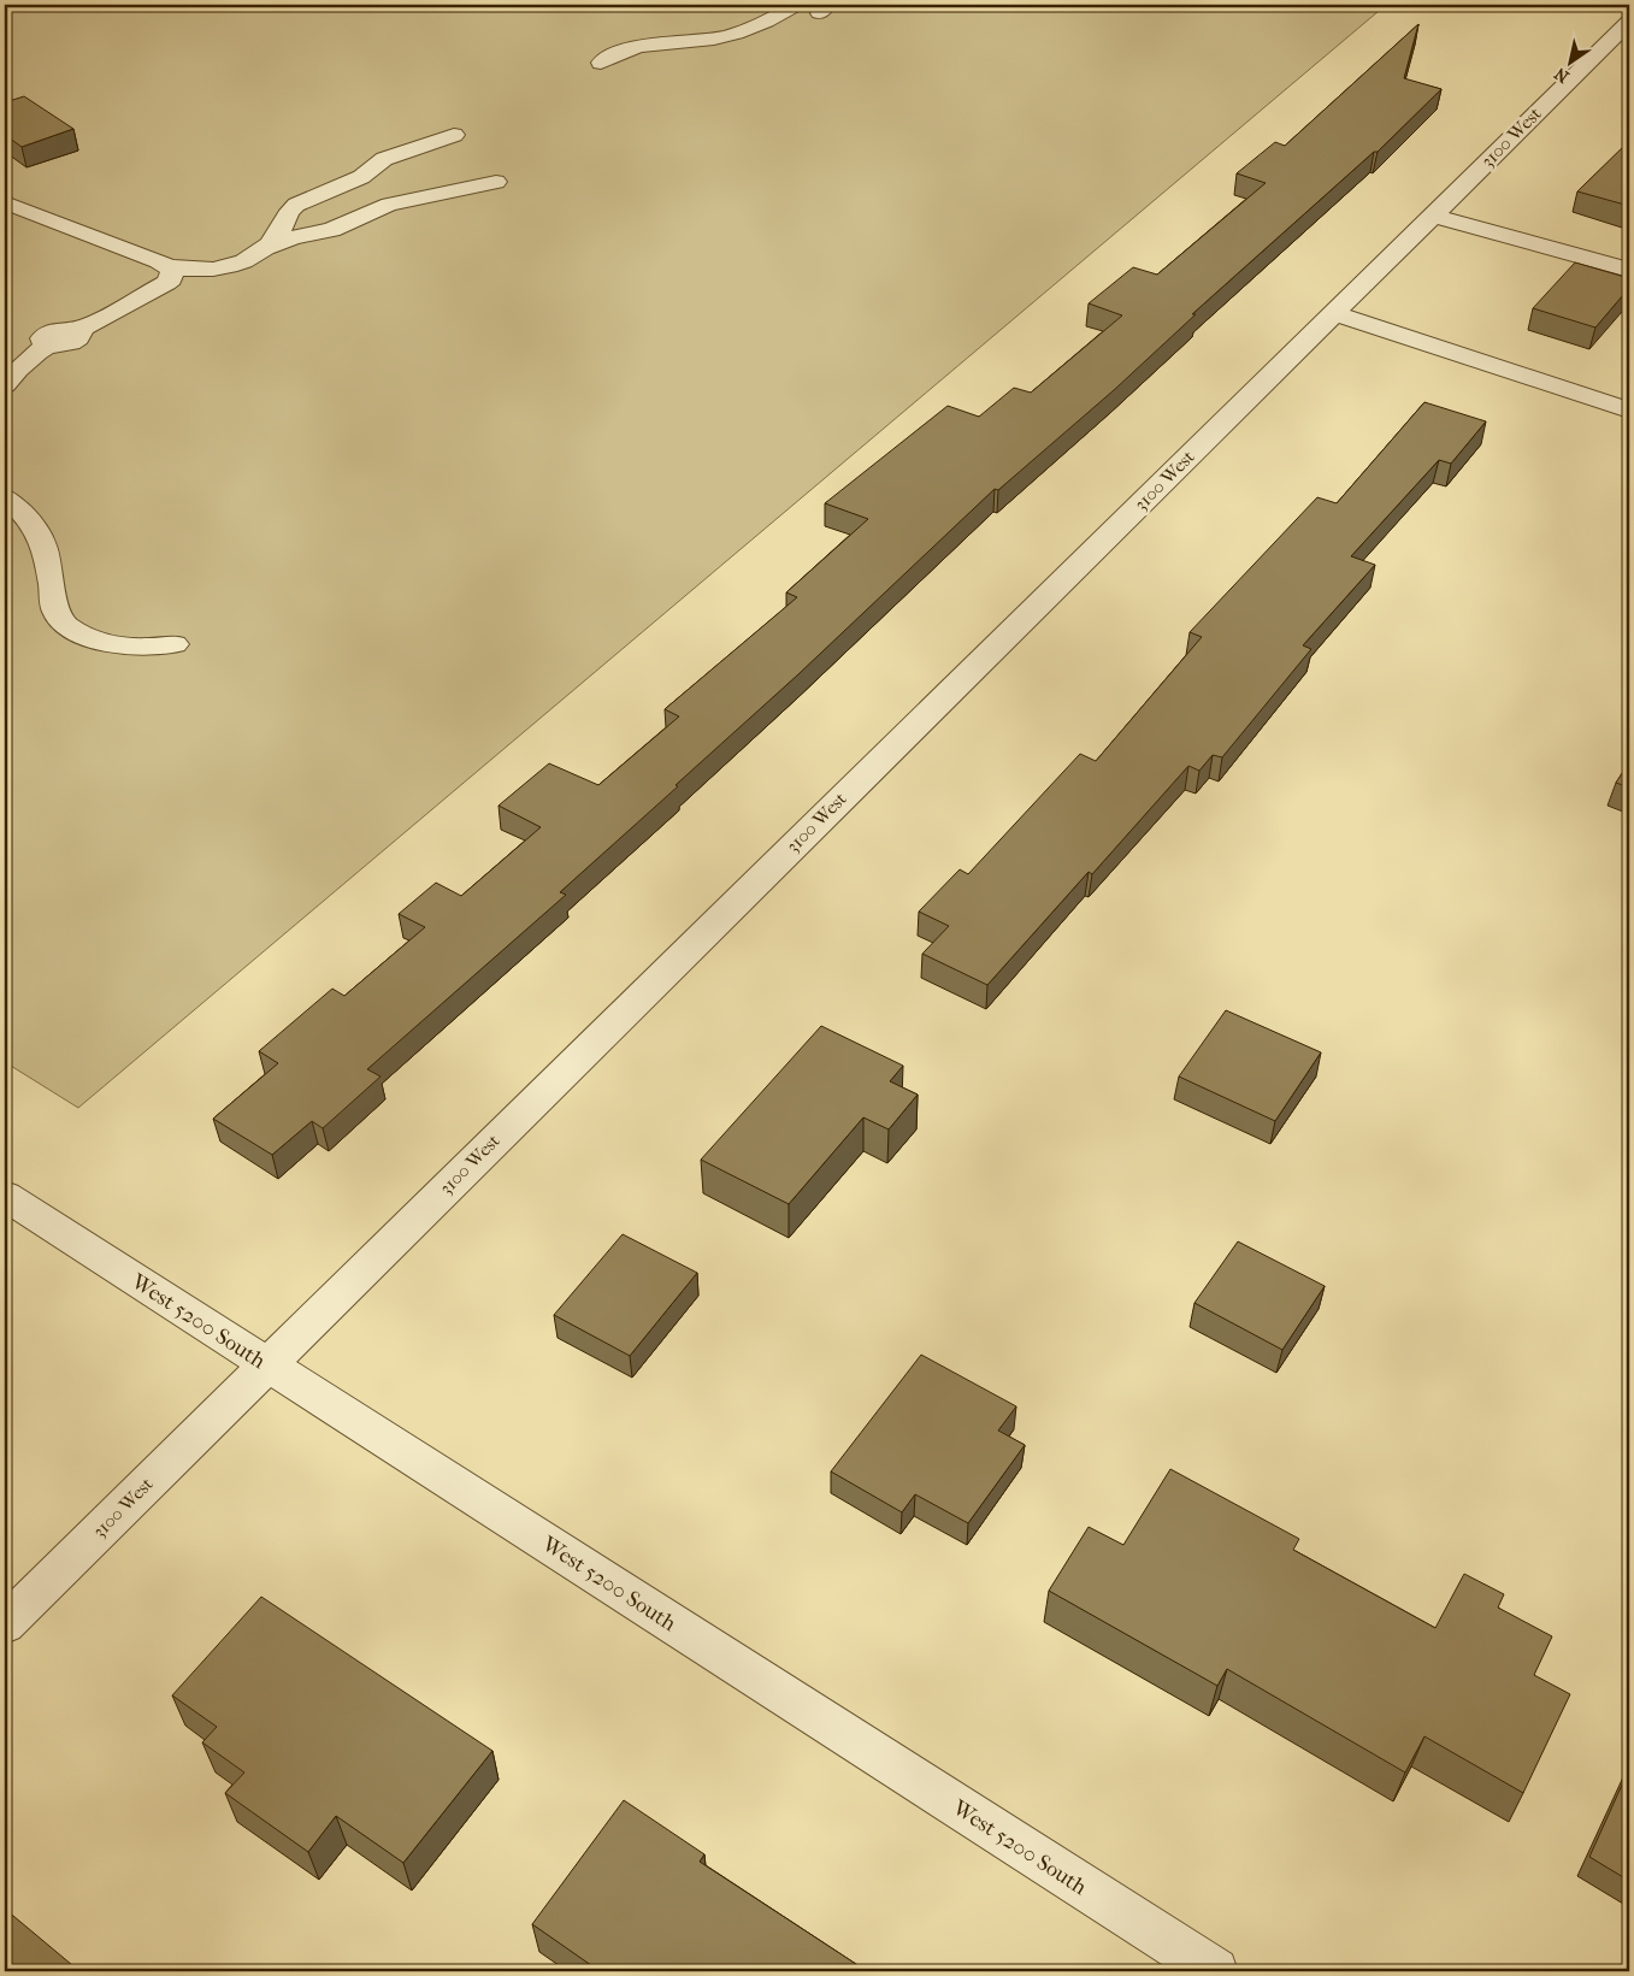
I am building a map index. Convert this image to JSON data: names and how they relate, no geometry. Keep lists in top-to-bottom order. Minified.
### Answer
{"streets":{"street":["3100 West","West 5200 South"]},"crossings":[["3100 West","West 5200 South"]],"north":"bottom left"}
